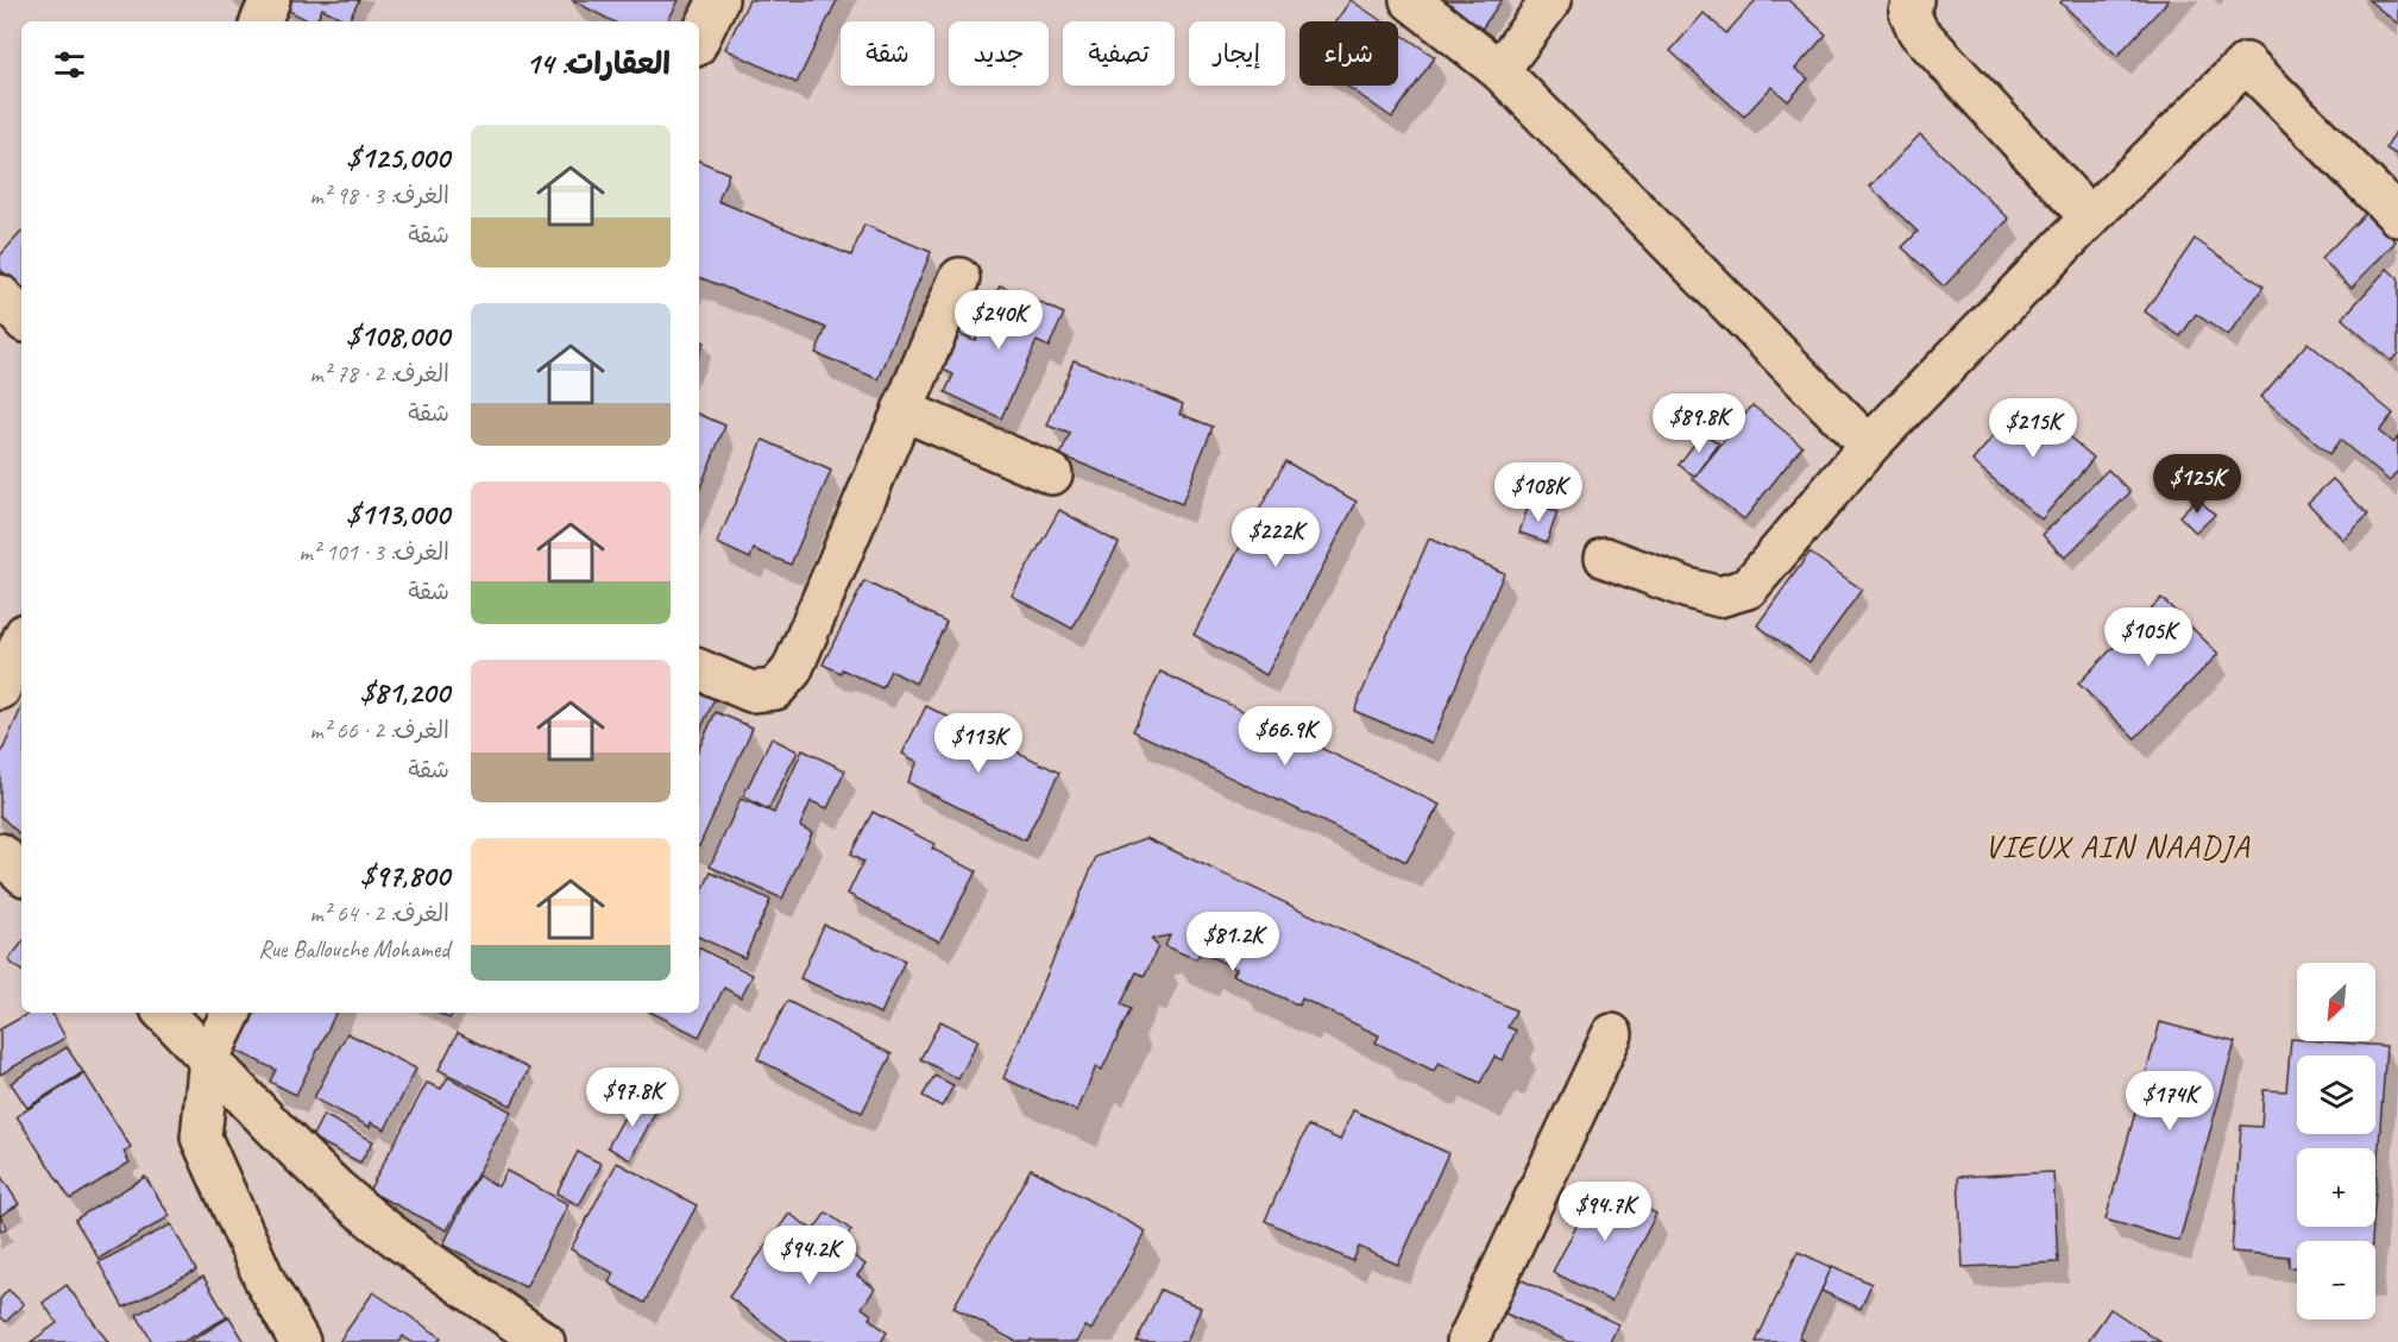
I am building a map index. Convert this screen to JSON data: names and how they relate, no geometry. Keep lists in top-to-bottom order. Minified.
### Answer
{"districts":["VIEUX AIN NAADJA"],"north":"bottom left","page":{"chip":["شراء","إيجار","تصفية","جديد","شقة"],"heading":"العقارات: 14","list":[{"name":"$125,000","note":"الغرف: 3 · 98 m² · شقة"},{"name":"$108,000","note":"الغرف: 2 · 78 m² · شقة"},{"name":"$113,000","note":"الغرف: 3 · 101 m² · شقة"},{"name":"$81,200","note":"الغرف: 2 · 66 m² · شقة"},{"name":"$97,800","note":"الغرف: 2 · 64 m² · Rue Ballouche Mohamed"}],"price":["$240K","$89.8K","$215K","$125K","$108K","$222K","$105K","$66.9K","$113K","$81.2K","$97.8K","$174K","$94.7K","$94.2K"],"map_buttons":["+","−"]}}
